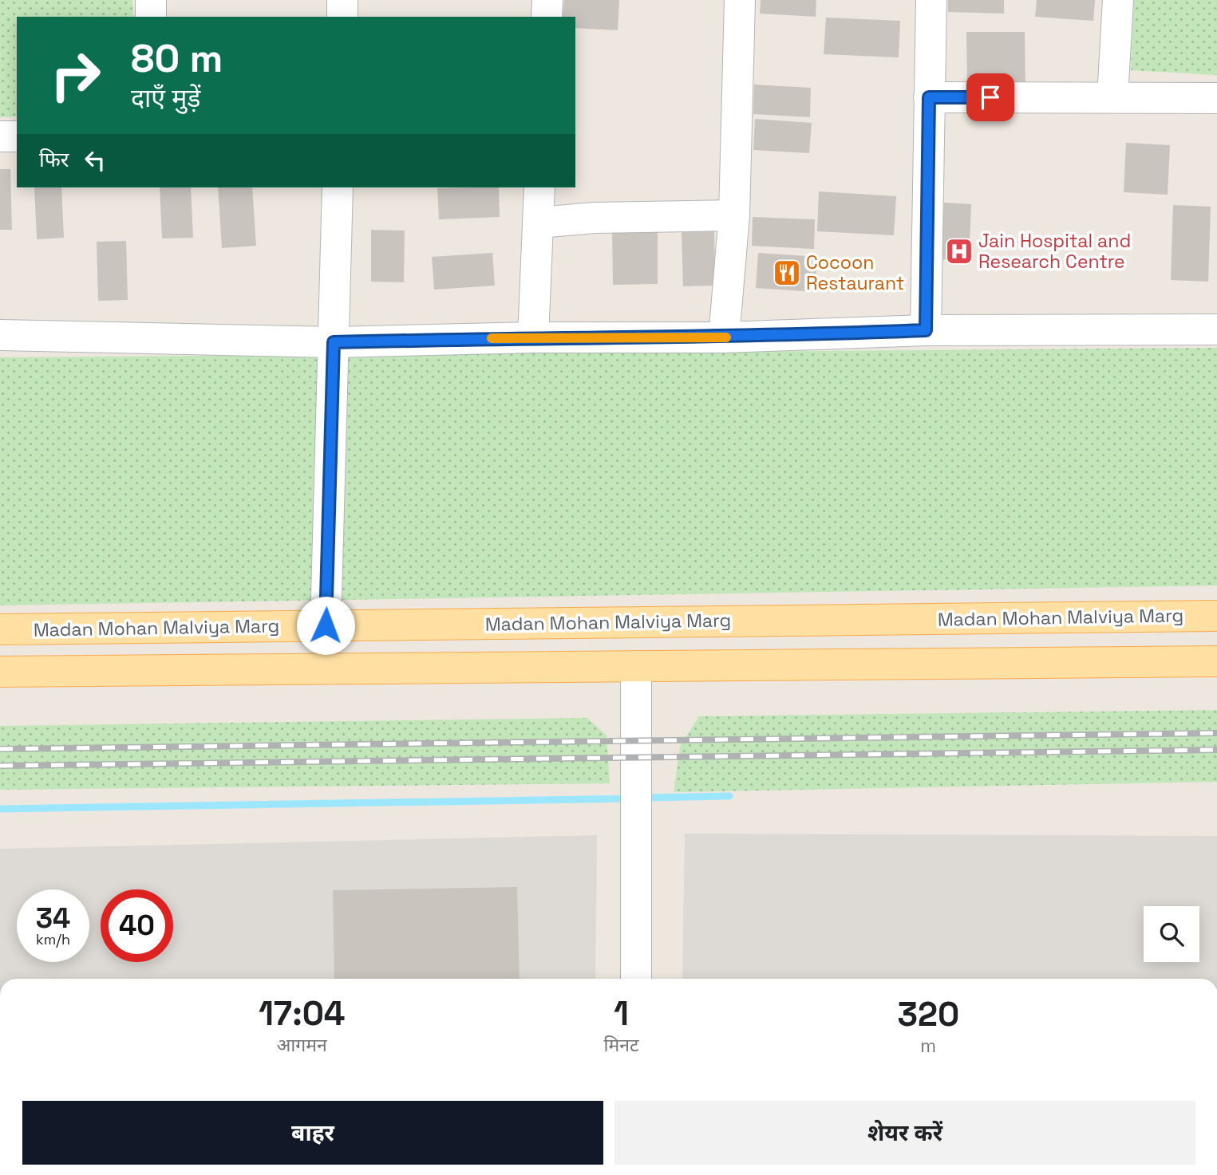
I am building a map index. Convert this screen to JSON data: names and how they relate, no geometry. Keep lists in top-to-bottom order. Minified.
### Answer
{"streets":{"main road":["Madan Mohan Malviya Marg"]},"places":{"hospital":["Jain Hospital and Research Centre"],"restaurant":["Cocoon Restaurant"]},"page":{"turn":["80 m","दाएँ मुड़ें"],"then":"फिर","speed":"34 km/h","limit":"40","eta":["17:04","आगमन","1","मिनट","320","m"],"buttons":["बाहर","शेयर करें"]}}
